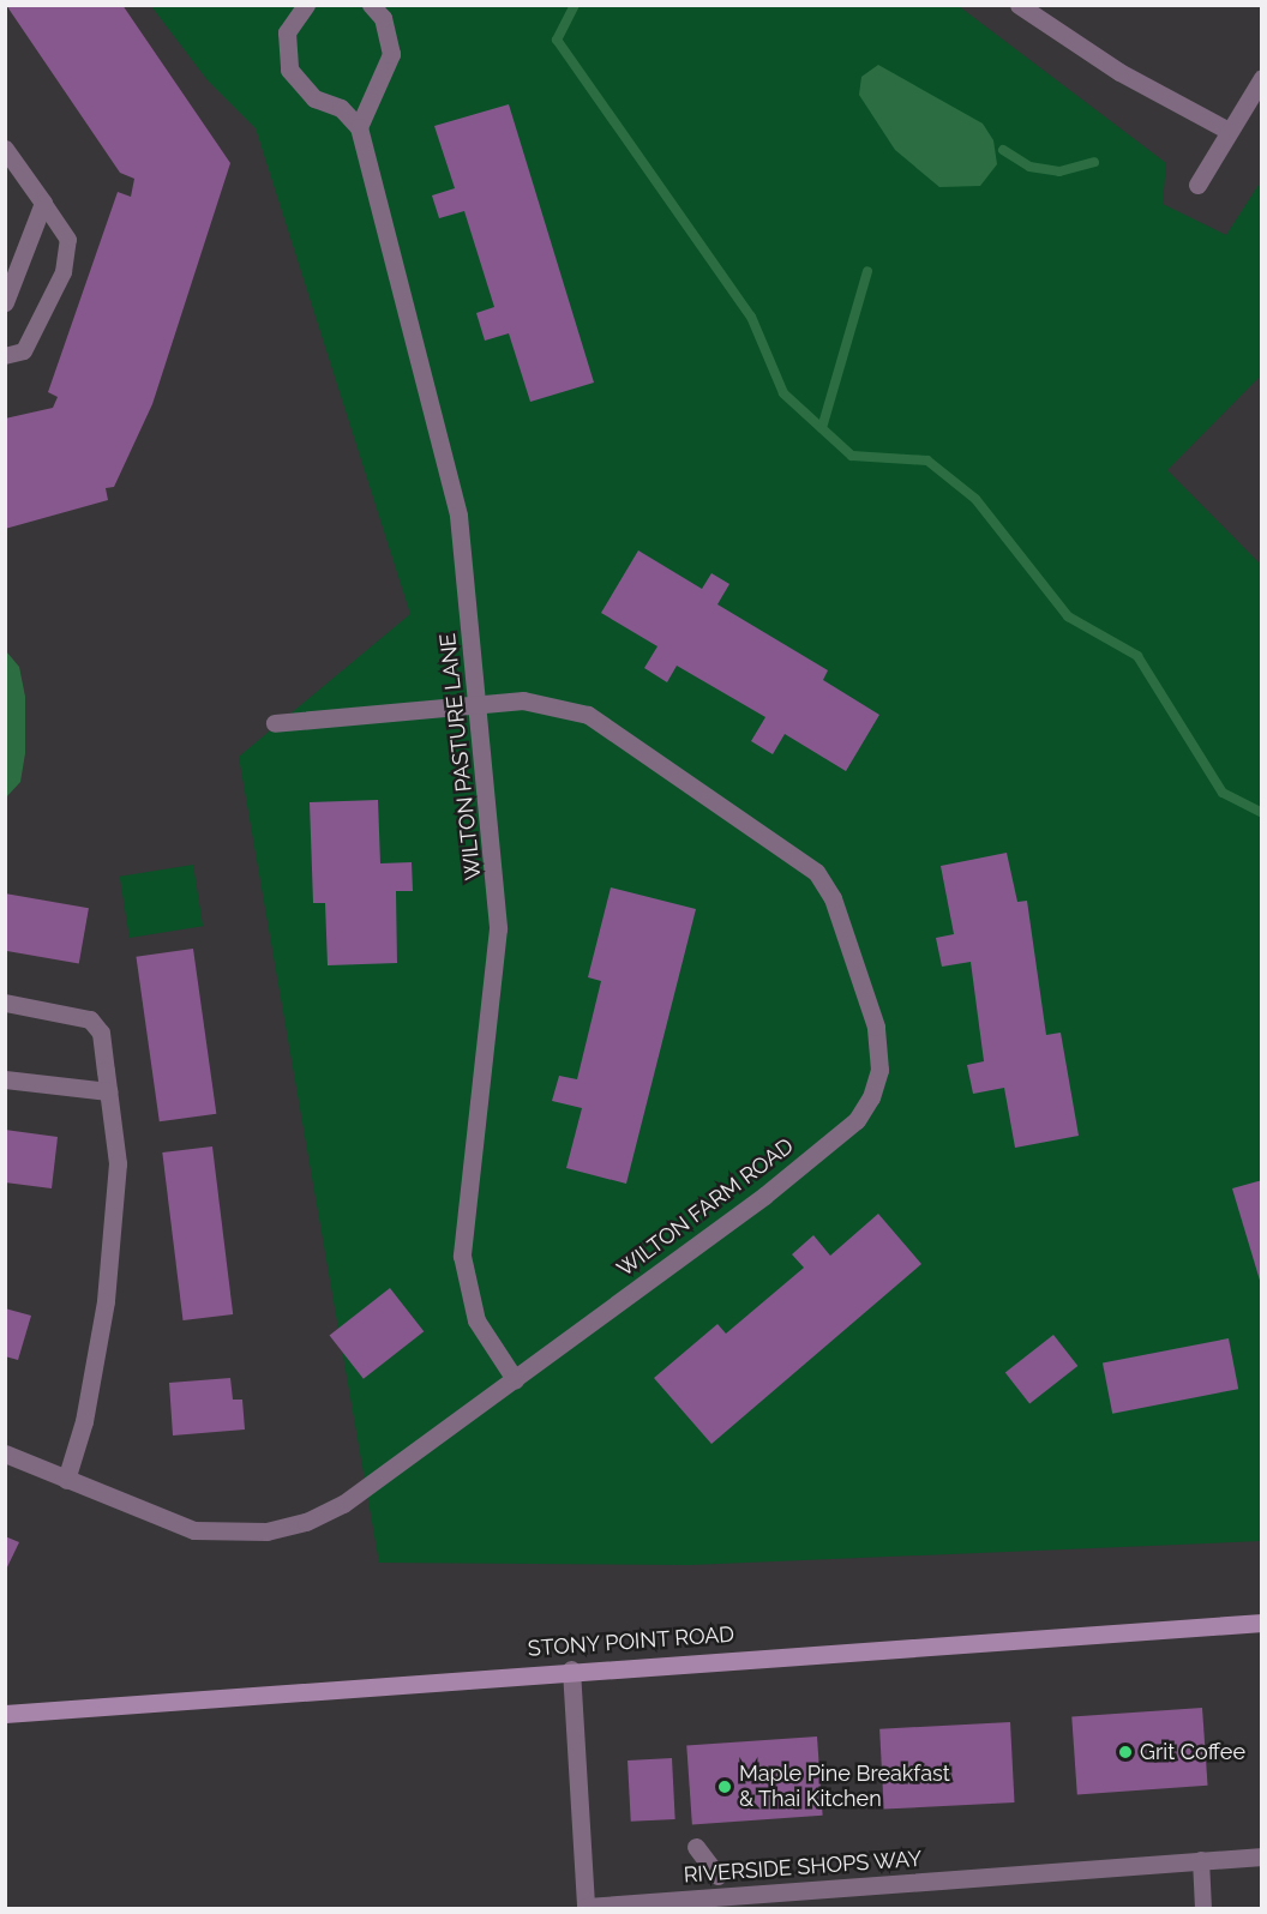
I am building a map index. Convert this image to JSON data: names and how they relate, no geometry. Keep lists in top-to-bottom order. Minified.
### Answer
{"streets":{"main road":["STONY POINT ROAD"],"street":["WILTON PASTURE LANE","WILTON FARM ROAD","RIVERSIDE SHOPS WAY"]},"crossings":[["WILTON PASTURE LANE","WILTON FARM ROAD"],["STONY POINT ROAD","RIVERSIDE SHOPS WAY"]],"places":["Grit Coffee","Maple Pine Breakfast & Thai Kitchen"]}
